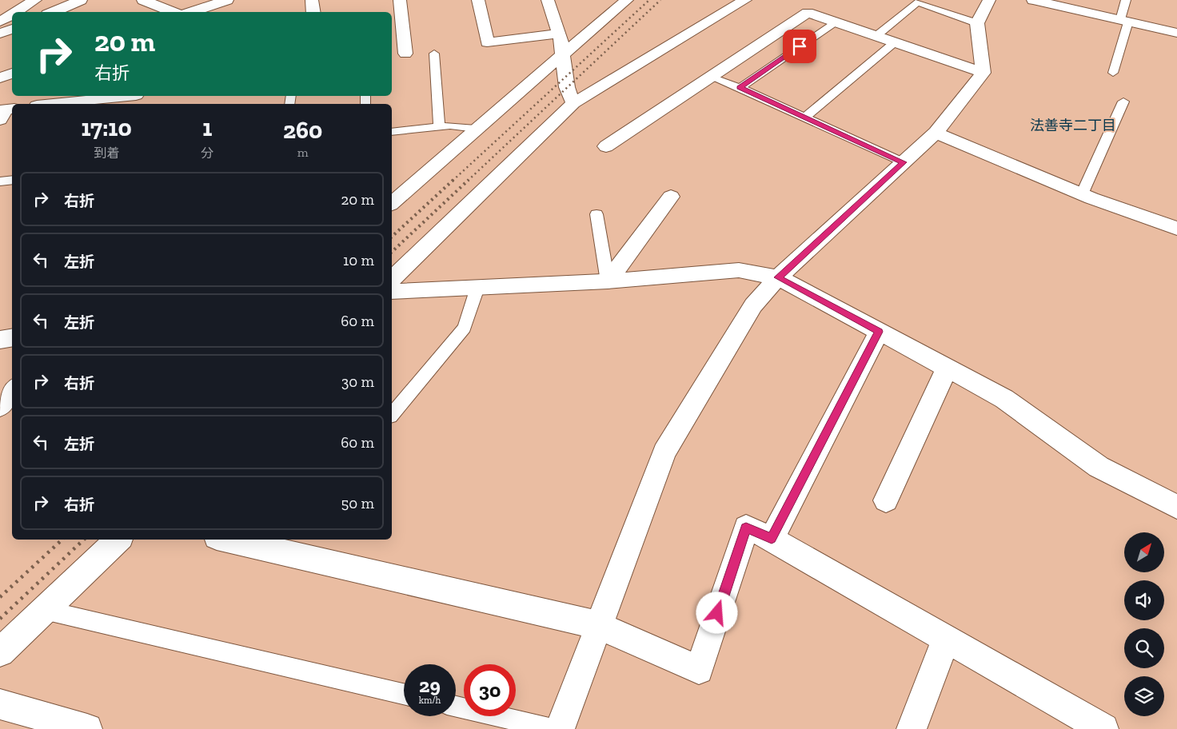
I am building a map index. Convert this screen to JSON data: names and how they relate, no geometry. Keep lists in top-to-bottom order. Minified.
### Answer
{"districts":["法善寺二丁目"],"north":"top right","page":{"turn":["20 m","右折"],"eta":["17:10","到着","1","分","260","m"],"list":[{"name":"右折","value":"20 m"},{"name":"左折","value":"10 m"},{"name":"左折","value":"60 m"},{"name":"右折","value":"30 m"},{"name":"左折","value":"60 m"},{"name":"右折","value":"50 m"}],"speed":"29 km/h","limit":"30"}}
